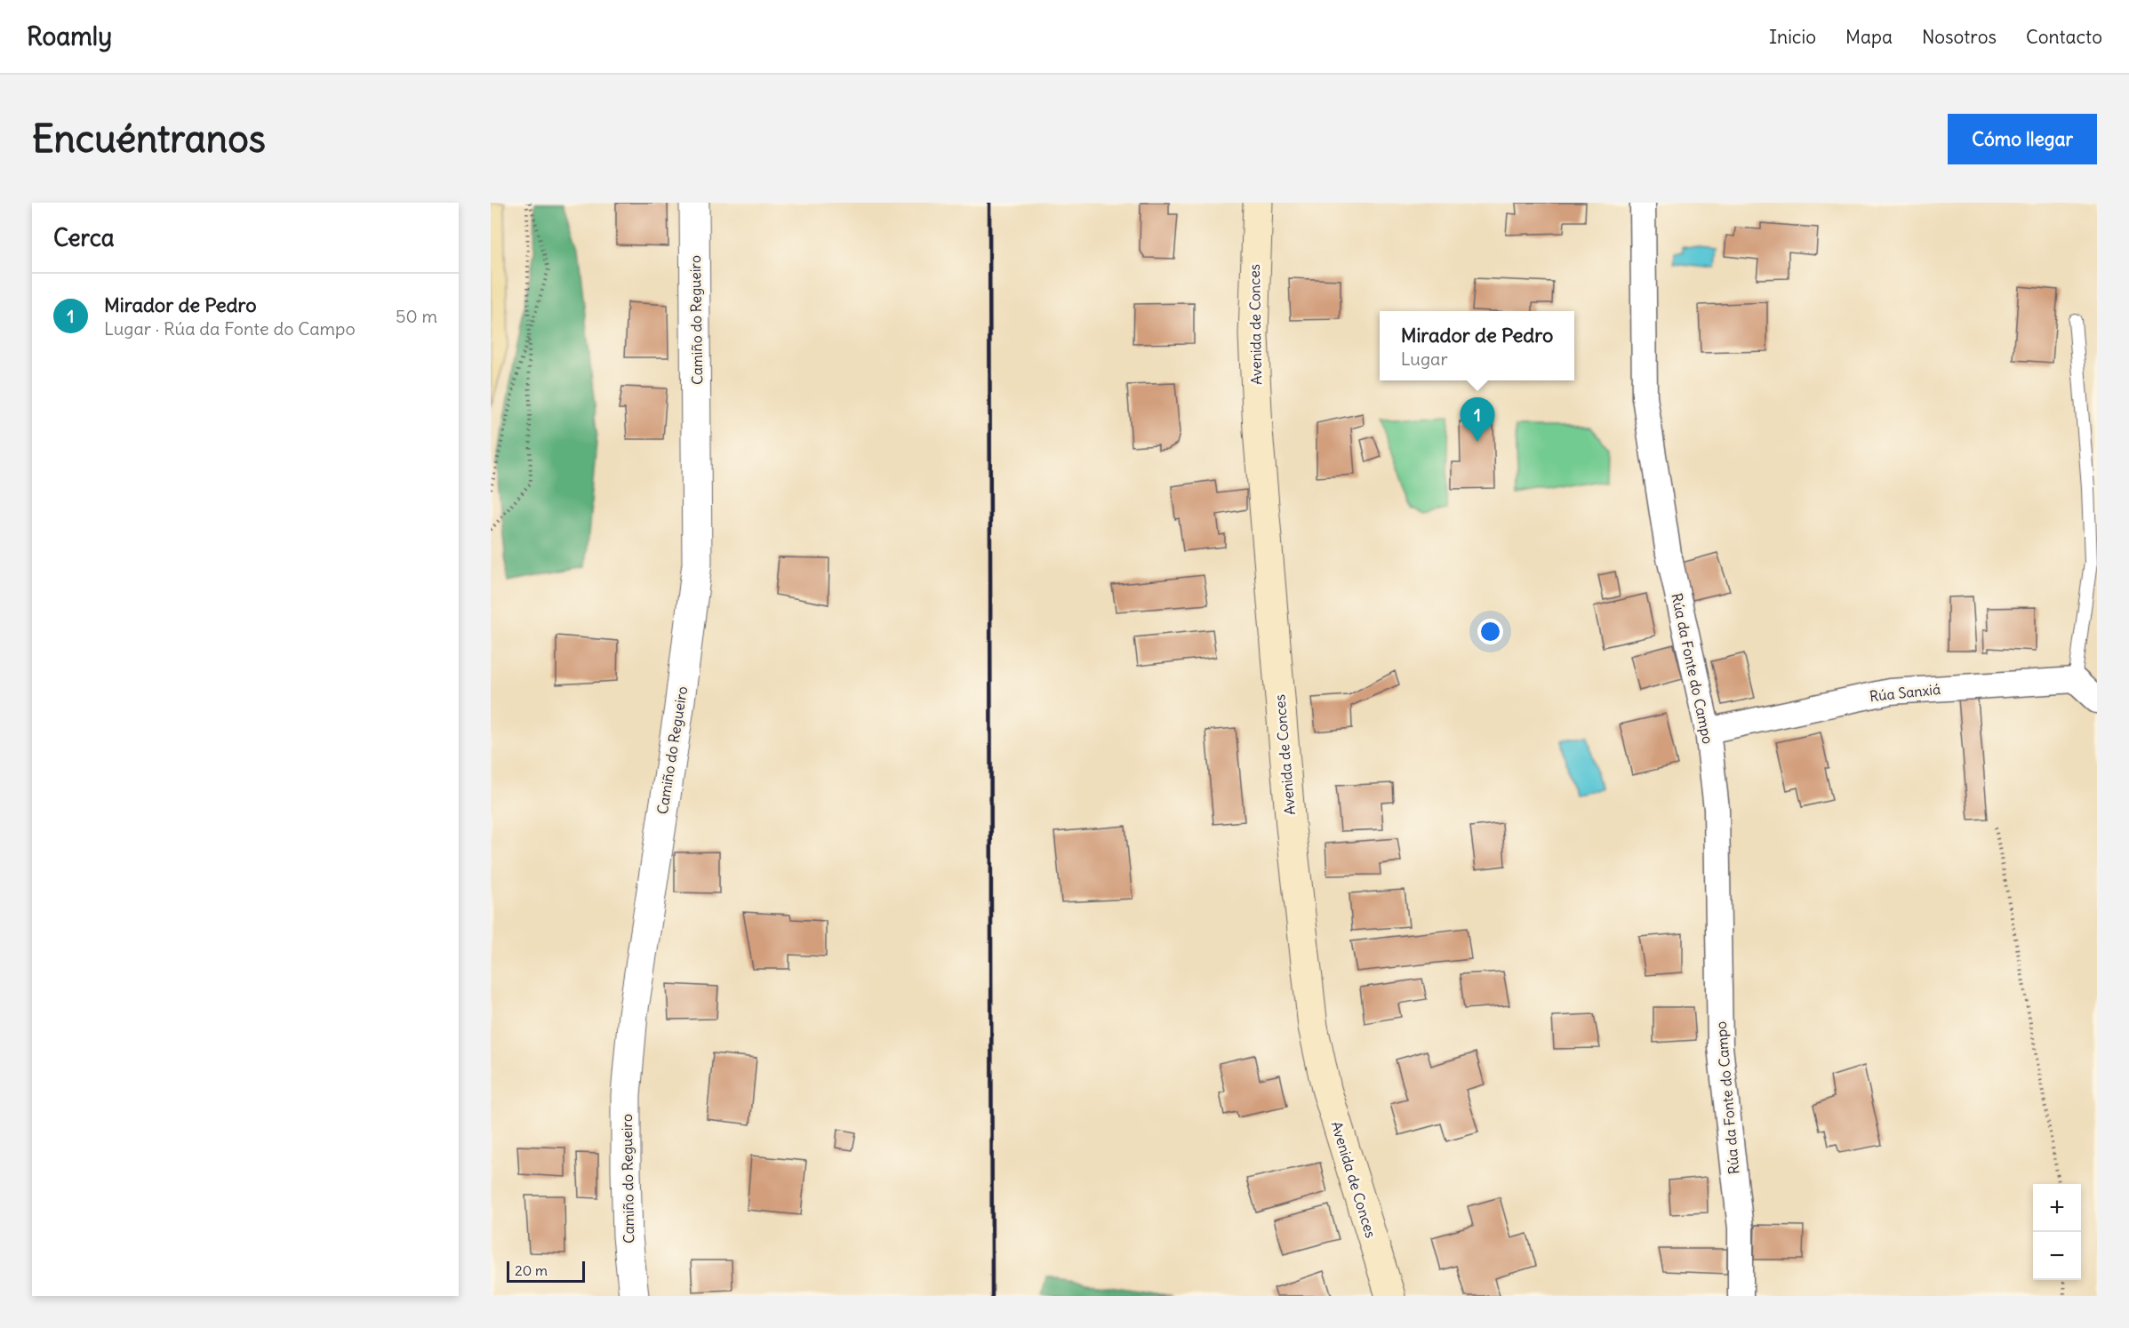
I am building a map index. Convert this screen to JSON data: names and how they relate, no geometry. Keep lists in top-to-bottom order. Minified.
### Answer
{"streets":{"main road":["Avenida de Conces"],"street":["Camiño do Regueiro","Rúa da Fonte do Campo","Rúa Sanxiá"]},"crossings":[["Rúa da Fonte do Campo","Rúa Sanxiá"]],"scale_bar":"20 m","page":{"header":"Roamly","nav":["Inicio","Mapa","Nosotros","Contacto"],"buttons":"Cómo llegar","title":"Encuéntranos","heading":"Cerca","list":[{"mark":"1","name":"Mirador de Pedro","note":"Lugar · Rúa da Fonte do Campo","value":"50 m"}],"popup":["Mirador de Pedro","Lugar"],"pins":"1","map_buttons":["+","−"],"scale":"20 m"}}
